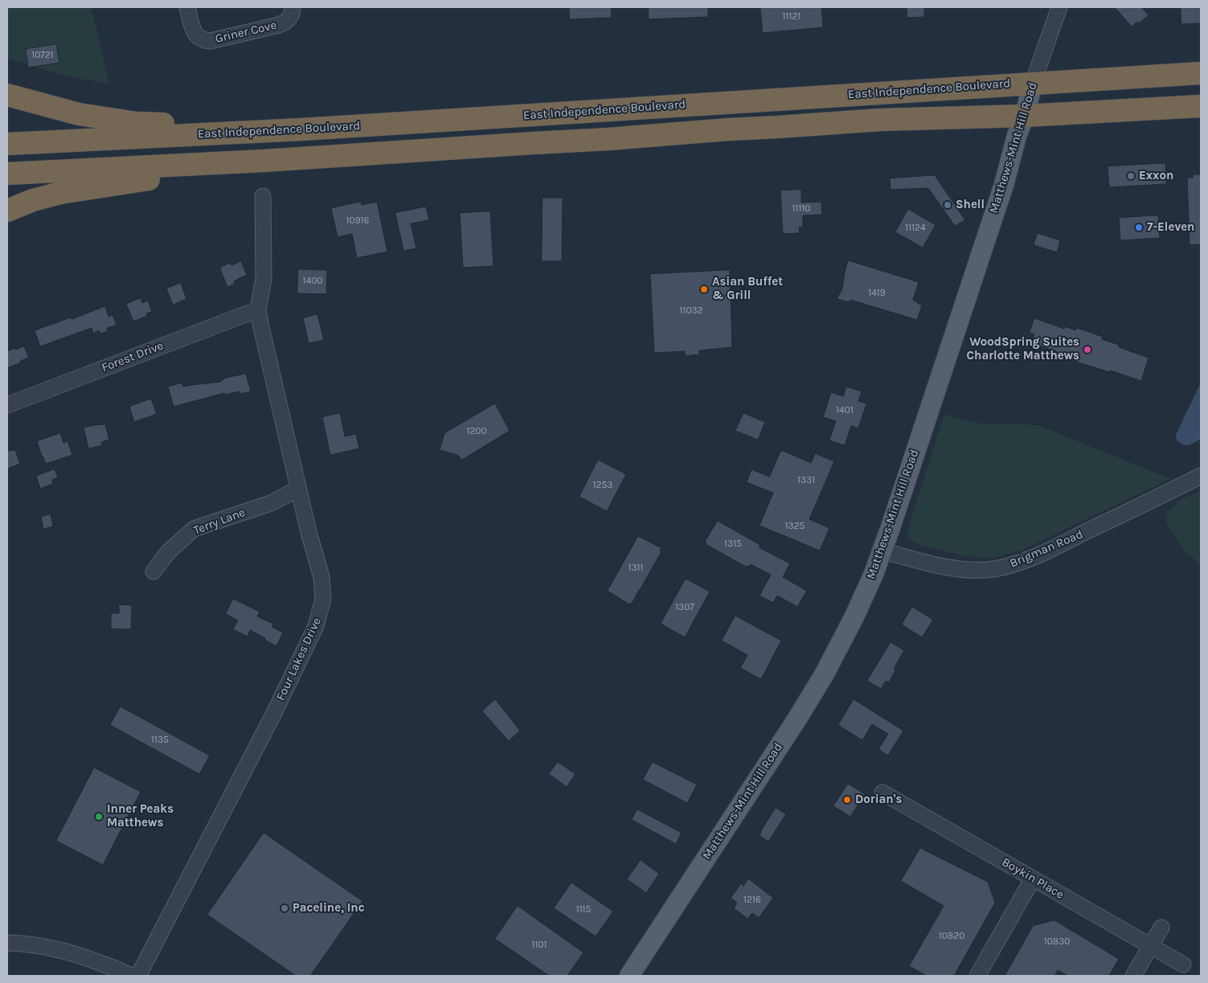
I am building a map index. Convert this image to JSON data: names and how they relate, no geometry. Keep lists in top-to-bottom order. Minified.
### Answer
{"streets":{"highway":["East Independence Boulevard"],"main road":["Matthews-Mint Hill Road"],"street":["Griner Cove","Forest Drive","Terry Lane","Brigman Road","Four Lakes Drive","Boykin Place"]},"crossings":[["East Independence Boulevard","Matthews-Mint Hill Road"],["Matthews-Mint Hill Road","Brigman Road"],["Forest Drive","Four Lakes Drive"],["Terry Lane","Four Lakes Drive"]],"places":["Exxon","Shell","7-Eleven","Asian Buffet & Grill","WoodSpring Suites Charlotte Matthews","Dorian's","Inner Peaks Matthews","Paceline, Inc"],"house_numbers":["11121","10721","11110","10916","11124","1400","1419","11032","1401","1200","1331","1253","1325","1315","1311","1307","1135","1216","1115","10820","10830","1101"]}
